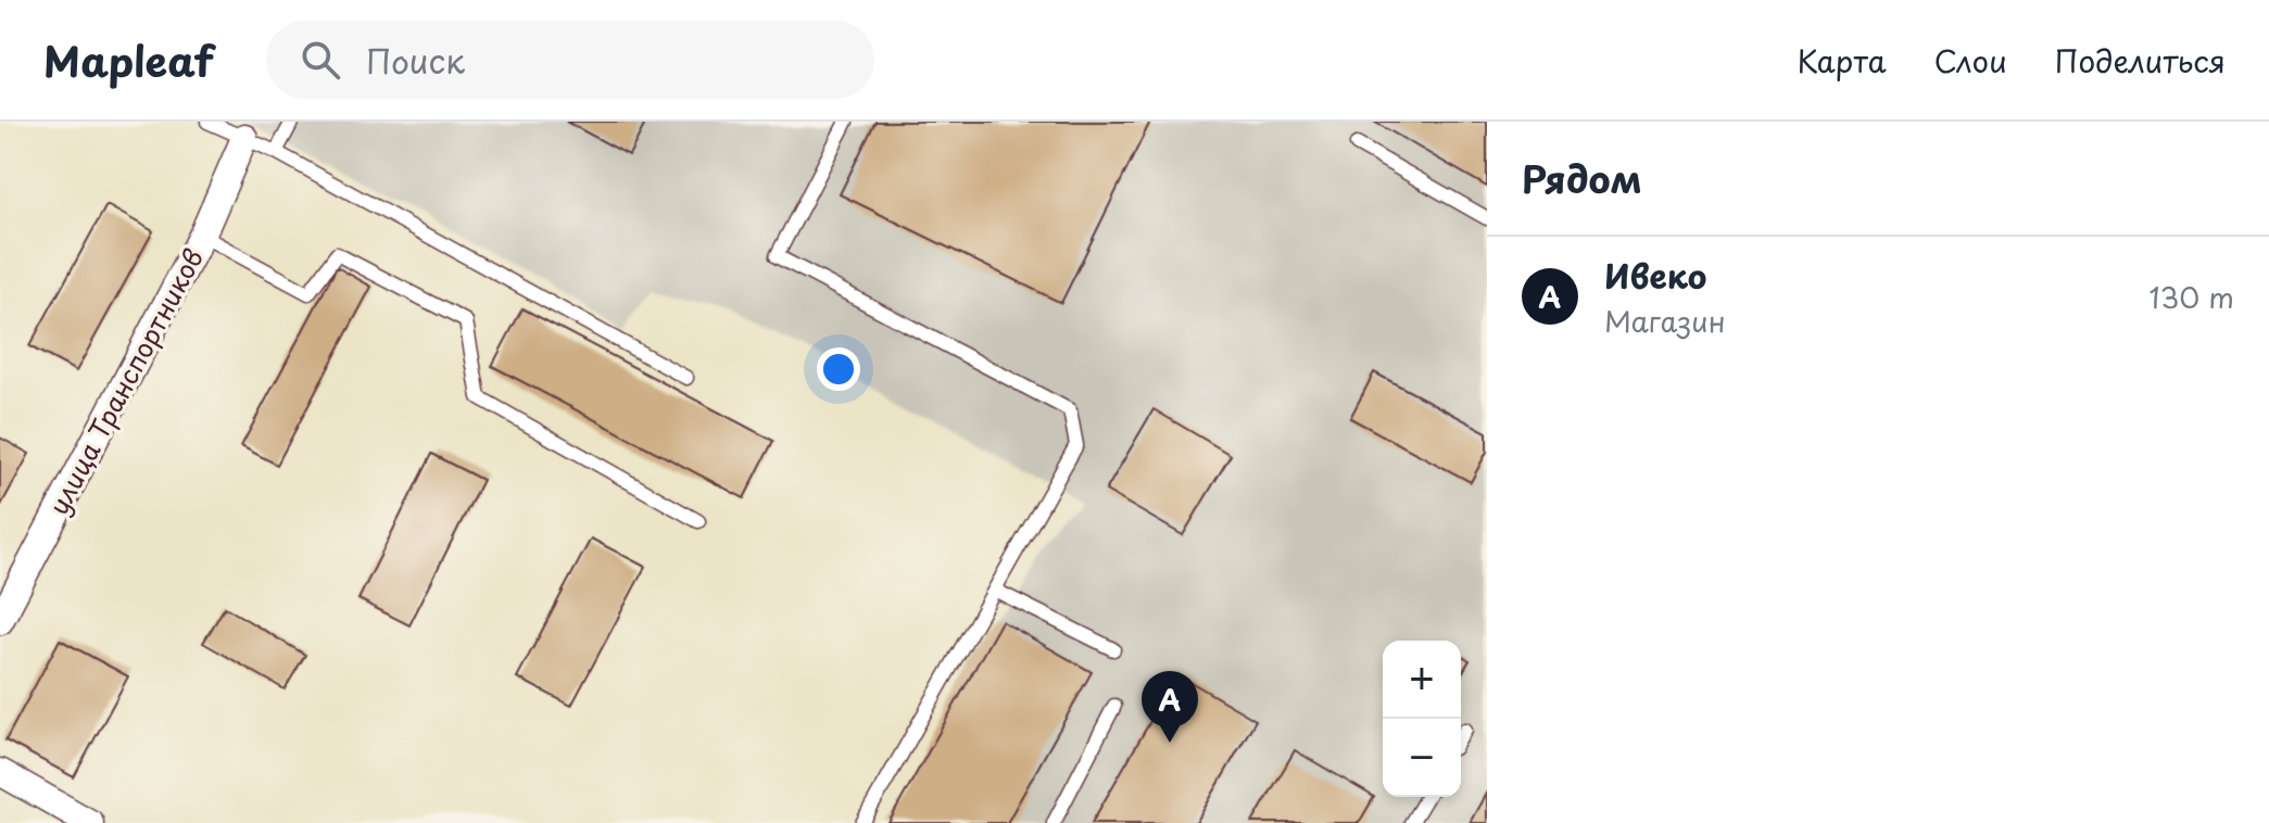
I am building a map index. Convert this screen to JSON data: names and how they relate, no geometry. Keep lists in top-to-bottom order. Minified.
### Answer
{"streets":{"street":["улица Транспортников"]},"page":{"header":"Mapleaf","search":"Поиск","nav":["Карта","Слои","Поделиться"],"heading":"Рядом","list":[{"mark":"A","name":"Ивеко","note":"Магазин","value":"130 m"}],"map_buttons":["+","−"],"pins":"A"}}
